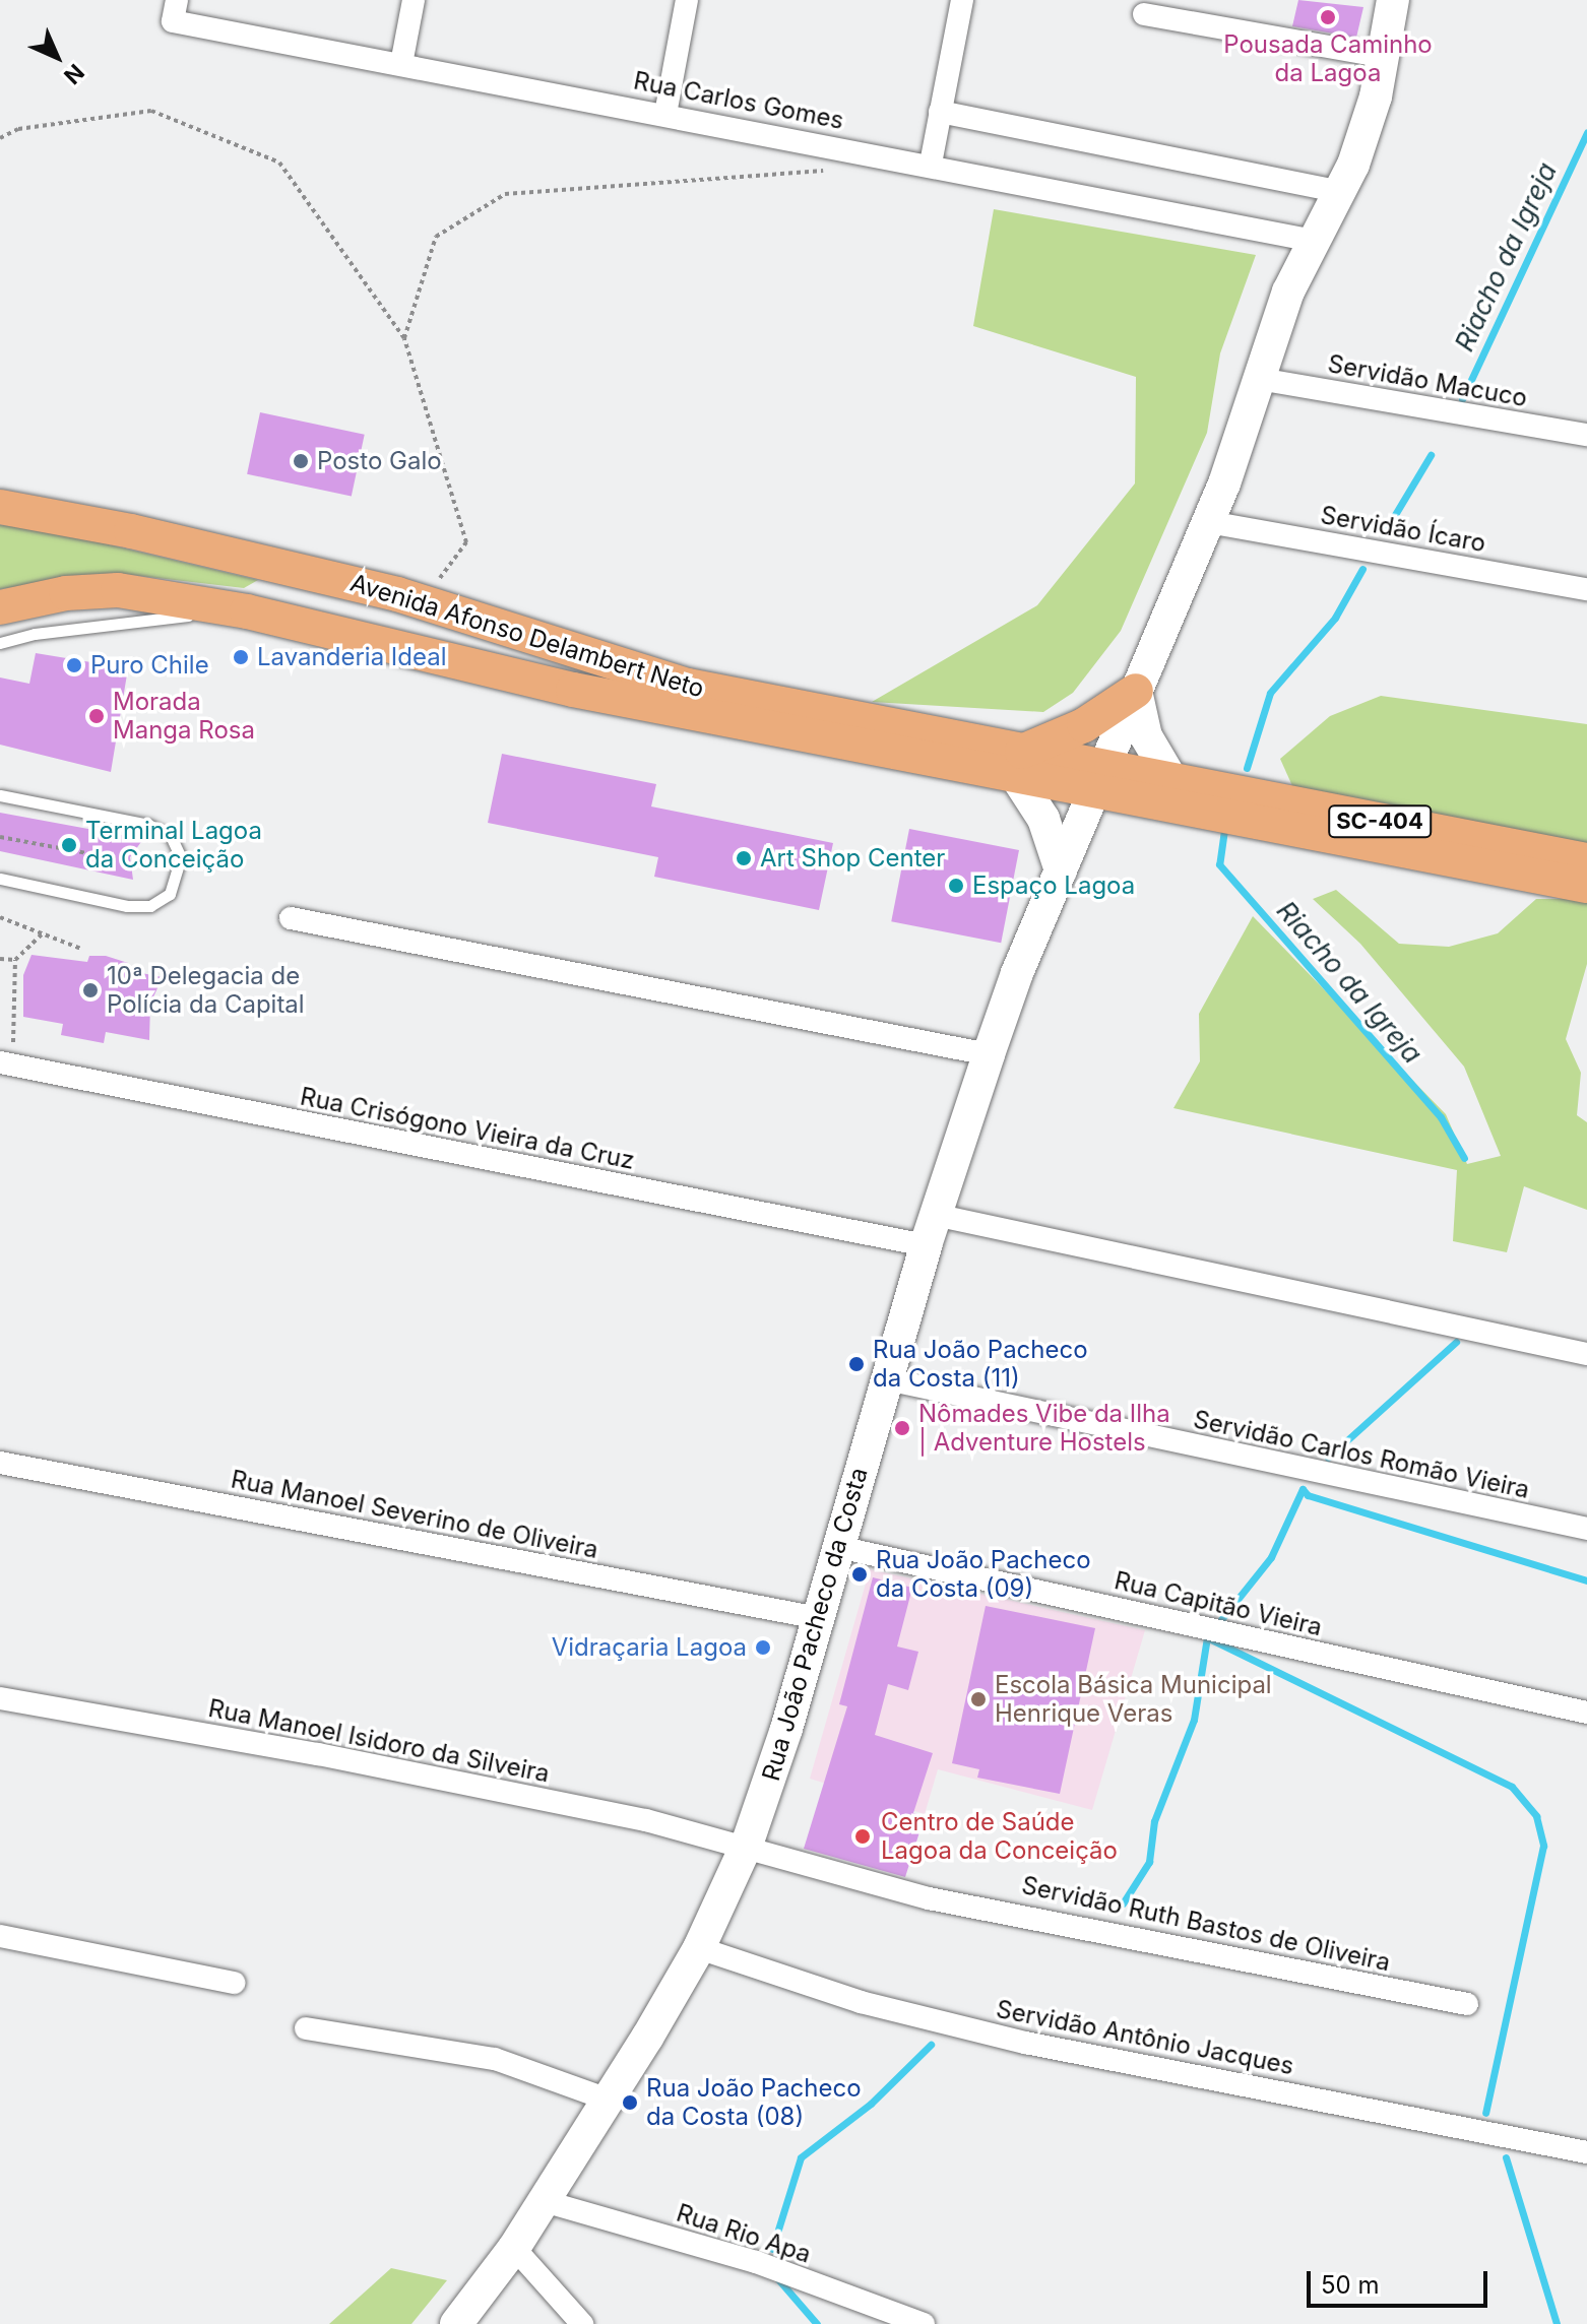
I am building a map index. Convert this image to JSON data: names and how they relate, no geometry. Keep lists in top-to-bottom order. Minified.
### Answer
{"streets":{"main road":["Avenida Afonso Delambert Neto","SC-404"],"street":["Rua Carlos Gomes","Servidão Macuco","Servidão Ícaro","Rua Crisógono Vieira da Cruz","Servidão Carlos Romão Vieira","Rua Manoel Severino de Oliveira","Rua Capitão Vieira","Rua João Pacheco da Costa","Rua Manoel Isidoro da Silveira","Servidão Ruth Bastos de Oliveira","Servidão Antônio Jacques","Rua Rio Apa"]},"crossings":[["Rua Carlos Gomes","Rua João Pacheco da Costa"],["Servidão Macuco","Rua João Pacheco da Costa"],["Servidão Ícaro","Rua João Pacheco da Costa"],["Avenida Afonso Delambert Neto","SC-404"],["Avenida Afonso Delambert Neto","Rua João Pacheco da Costa"],["SC-404","Rua João Pacheco da Costa"],["Rua Crisógono Vieira da Cruz","Rua João Pacheco da Costa"],["Servidão Carlos Romão Vieira","Rua João Pacheco da Costa"],["Rua Manoel Severino de Oliveira","Rua João Pacheco da Costa"],["Rua Capitão Vieira","Rua João Pacheco da Costa"],["Rua João Pacheco da Costa","Rua Manoel Isidoro da Silveira"],["Rua João Pacheco da Costa","Servidão Ruth Bastos de Oliveira"],["Rua João Pacheco da Costa","Servidão Antônio Jacques"],["Rua João Pacheco da Costa","Rua Rio Apa"],["Rua Manoel Isidoro da Silveira","Servidão Ruth Bastos de Oliveira"]],"water":["Riacho da Igreja"],"places":["Pousada Caminho da Lagoa","Posto Galo","Lavanderia Ideal","Puro Chile","Morada Manga Rosa","Terminal Lagoa da Conceição","Art Shop Center","Espaço Lagoa","10ª Delegacia de Polícia da Capital","Rua João Pacheco da Costa (11)","Nômades Vibe da Ilha | Adventure Hostels","Rua João Pacheco da Costa (09)","Vidraçaria Lagoa","Escola Básica Municipal Henrique Veras","Centro de Saúde Lagoa da Conceição","Rua João Pacheco da Costa (08)"],"scale_bar":"50 m","north":"bottom right"}
